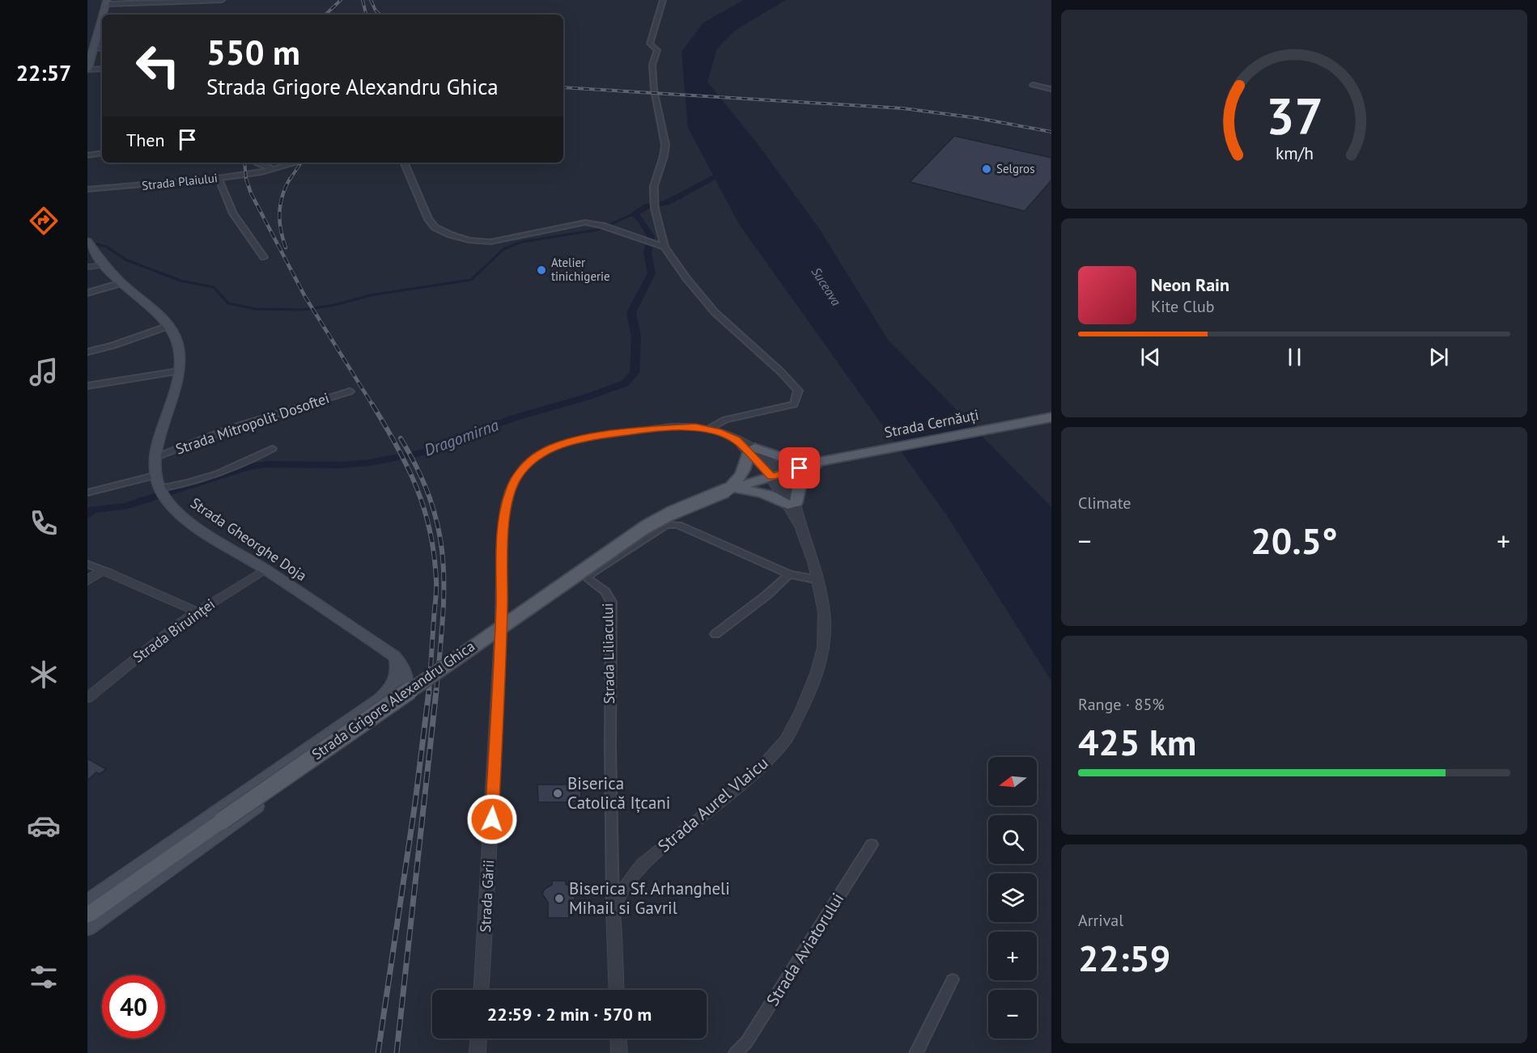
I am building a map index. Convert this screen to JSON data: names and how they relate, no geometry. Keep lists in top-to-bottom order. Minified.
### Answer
{"streets":{"main road":["Strada Cernăuți","Strada Gheorghe Doja","Strada Grigore Alexandru Ghica"],"street":["Strada Plaiului","Strada Mitropolit Dosoftei","Strada Biruinței","Strada Liliacului","Strada Aurel Vlaicu","Strada Gării","Strada Aviatorului"]},"crossings":[["Strada Mitropolit Dosoftei","Strada Gheorghe Doja"],["Strada Cernăuți","Strada Grigore Alexandru Ghica"],["Strada Gheorghe Doja","Strada Biruinței"],["Strada Liliacului","Strada Aurel Vlaicu"],["Strada Grigore Alexandru Ghica","Strada Aurel Vlaicu"],["Strada Grigore Alexandru Ghica","Strada Gării"],["Strada Aurel Vlaicu","Strada Gării"]],"water":["Suceava","Dragomirna"],"places":["Selgros","Atelier tinichigerie","Biserica Catolică Ițcani","Biserica Sf. Arhangheli Mihail si Gavril"],"north":"left","page":{"tabs":"22:57","turn":["550 m","Strada Grigore Alexandru Ghica"],"then":"Then","song":["Neon Rain","Kite Club"],"tile":["Climate",["Range · 85%","425 km"],["Arrival","22:59"]],"heat":["−","20.5°","+"],"map_buttons":["+","−"],"limit":"40","trip":"22:59 · 2 min · 570 m","gauge":["37","km/h"]}}
